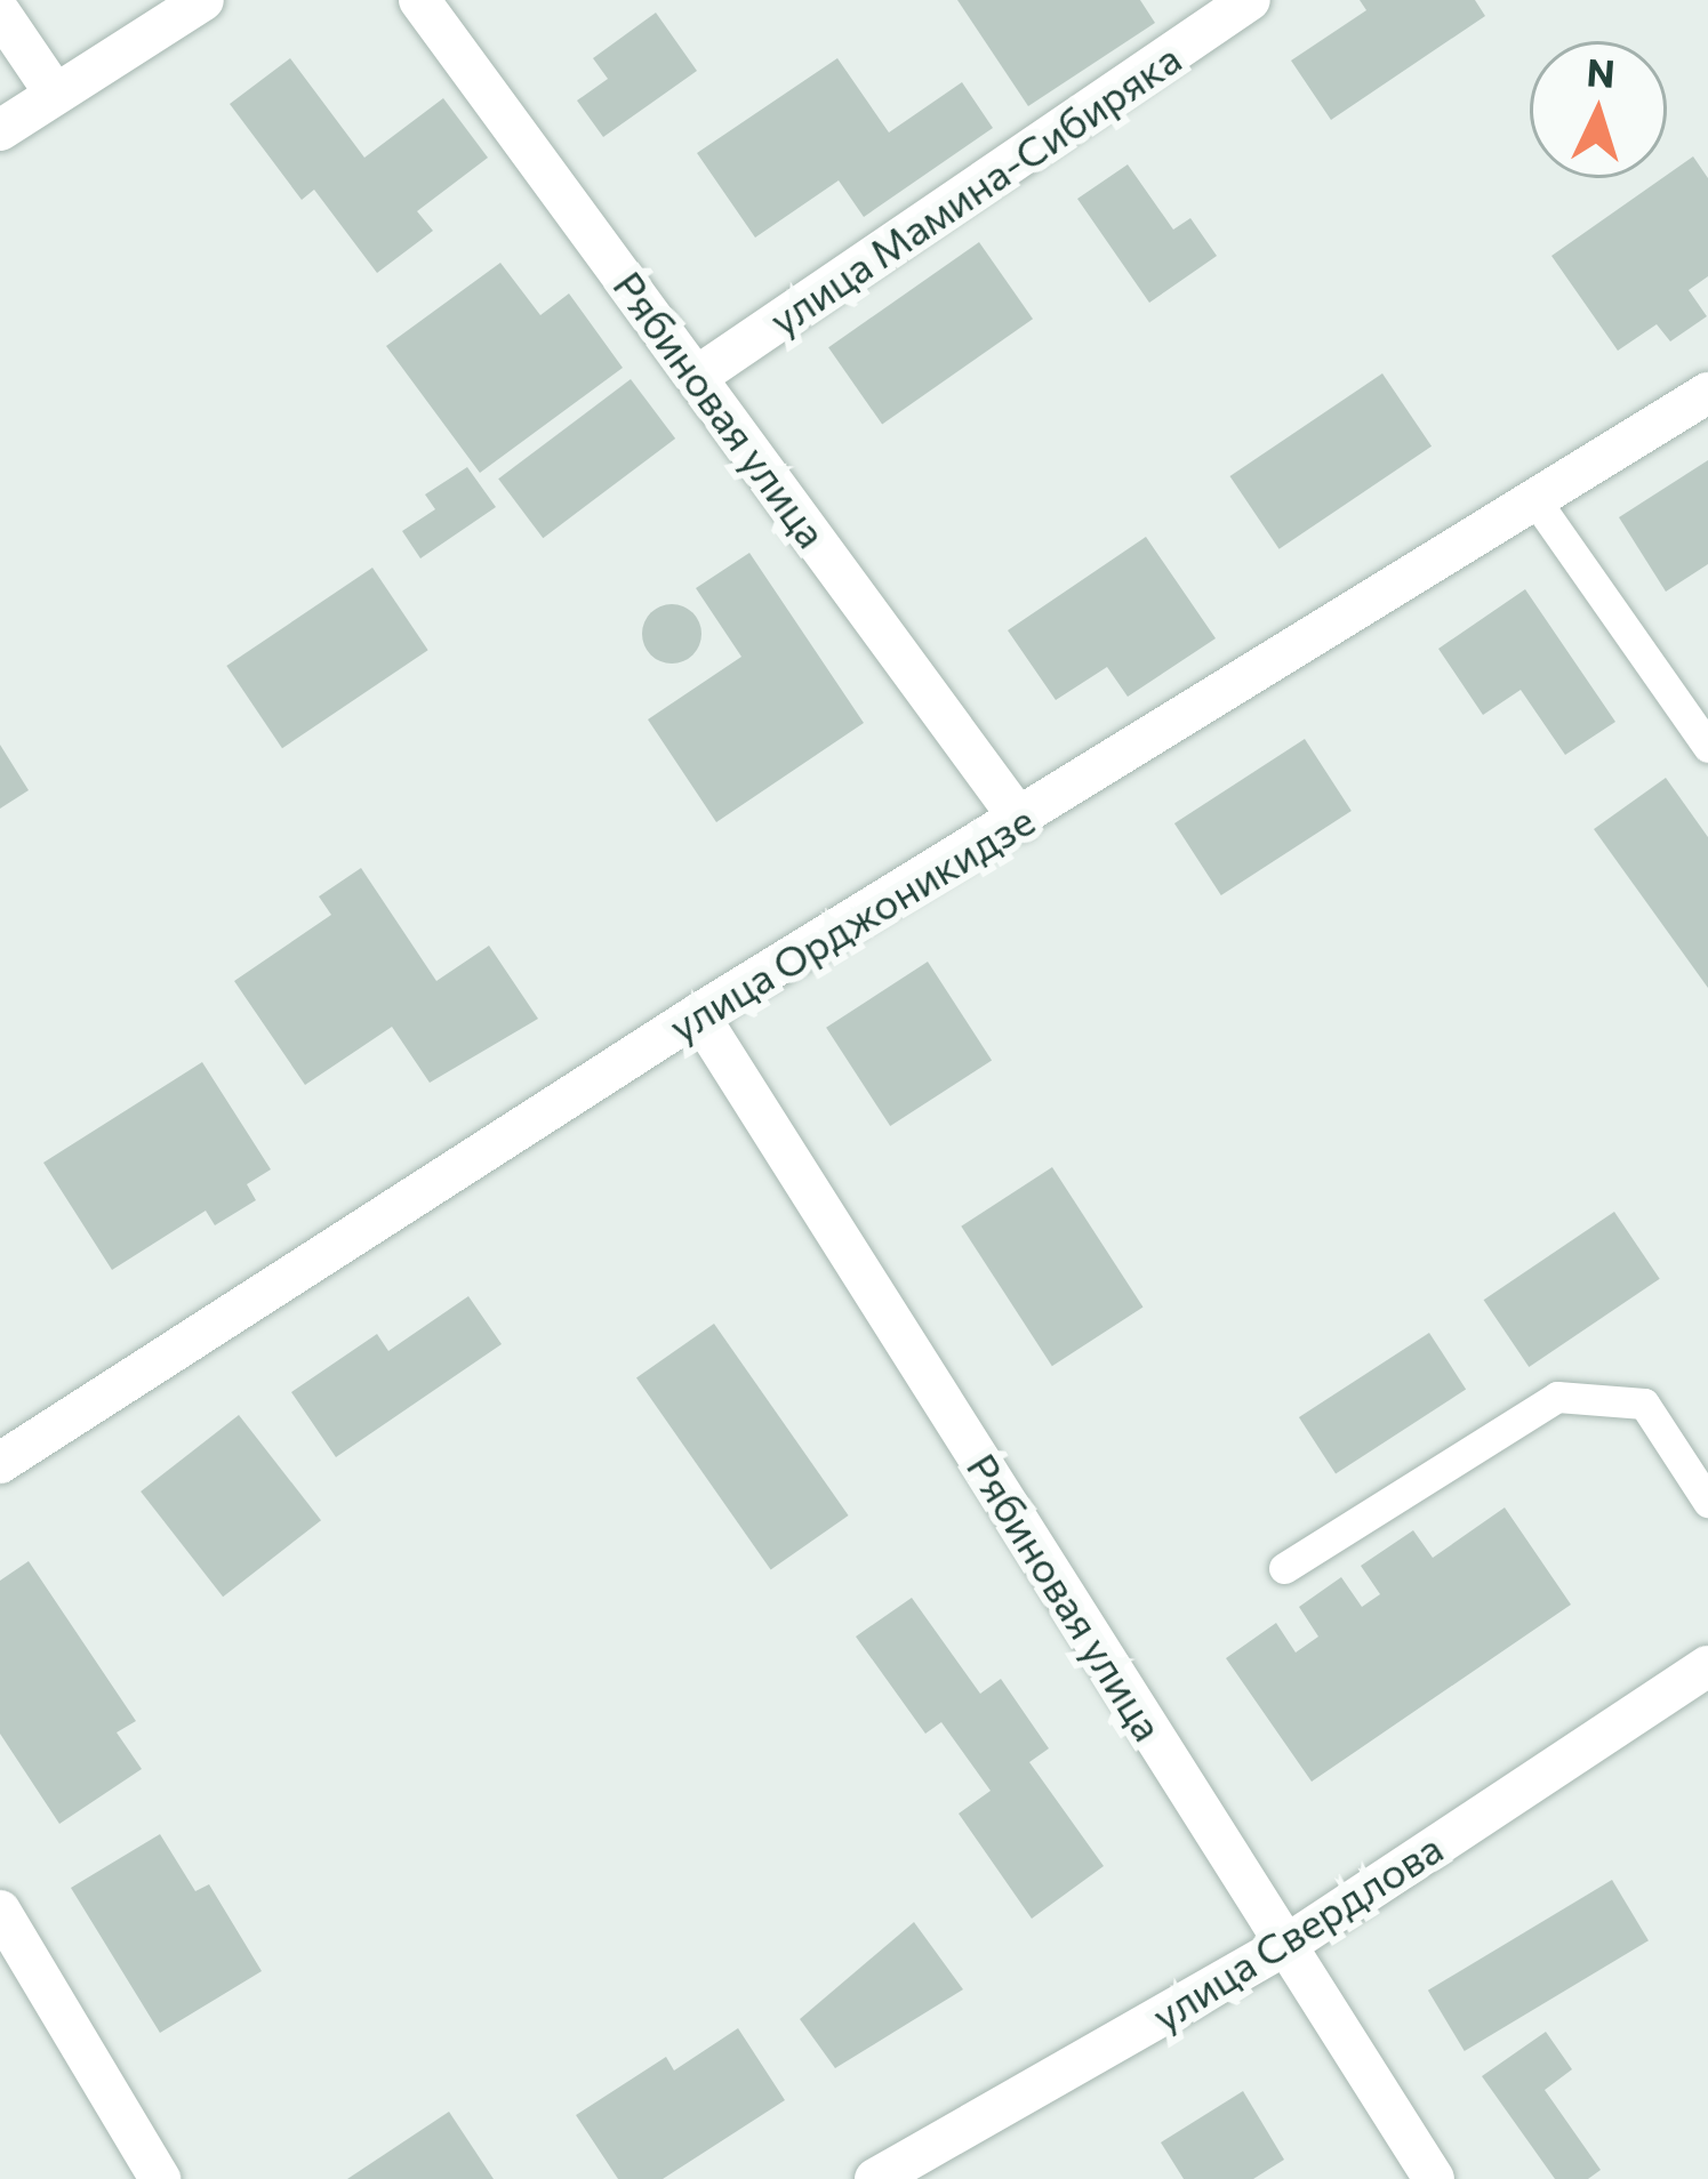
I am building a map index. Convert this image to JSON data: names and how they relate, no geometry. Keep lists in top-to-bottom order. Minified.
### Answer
{"streets":{"street":["улица Мамина-Сибиряка","Рябиновая улица","улица Орджоникидзе","улица Свердлова"]},"crossings":[["улица Мамина-Сибиряка","Рябиновая улица"],["Рябиновая улица","улица Орджоникидзе"],["Рябиновая улица","улица Свердлова"]],"north":"top"}
